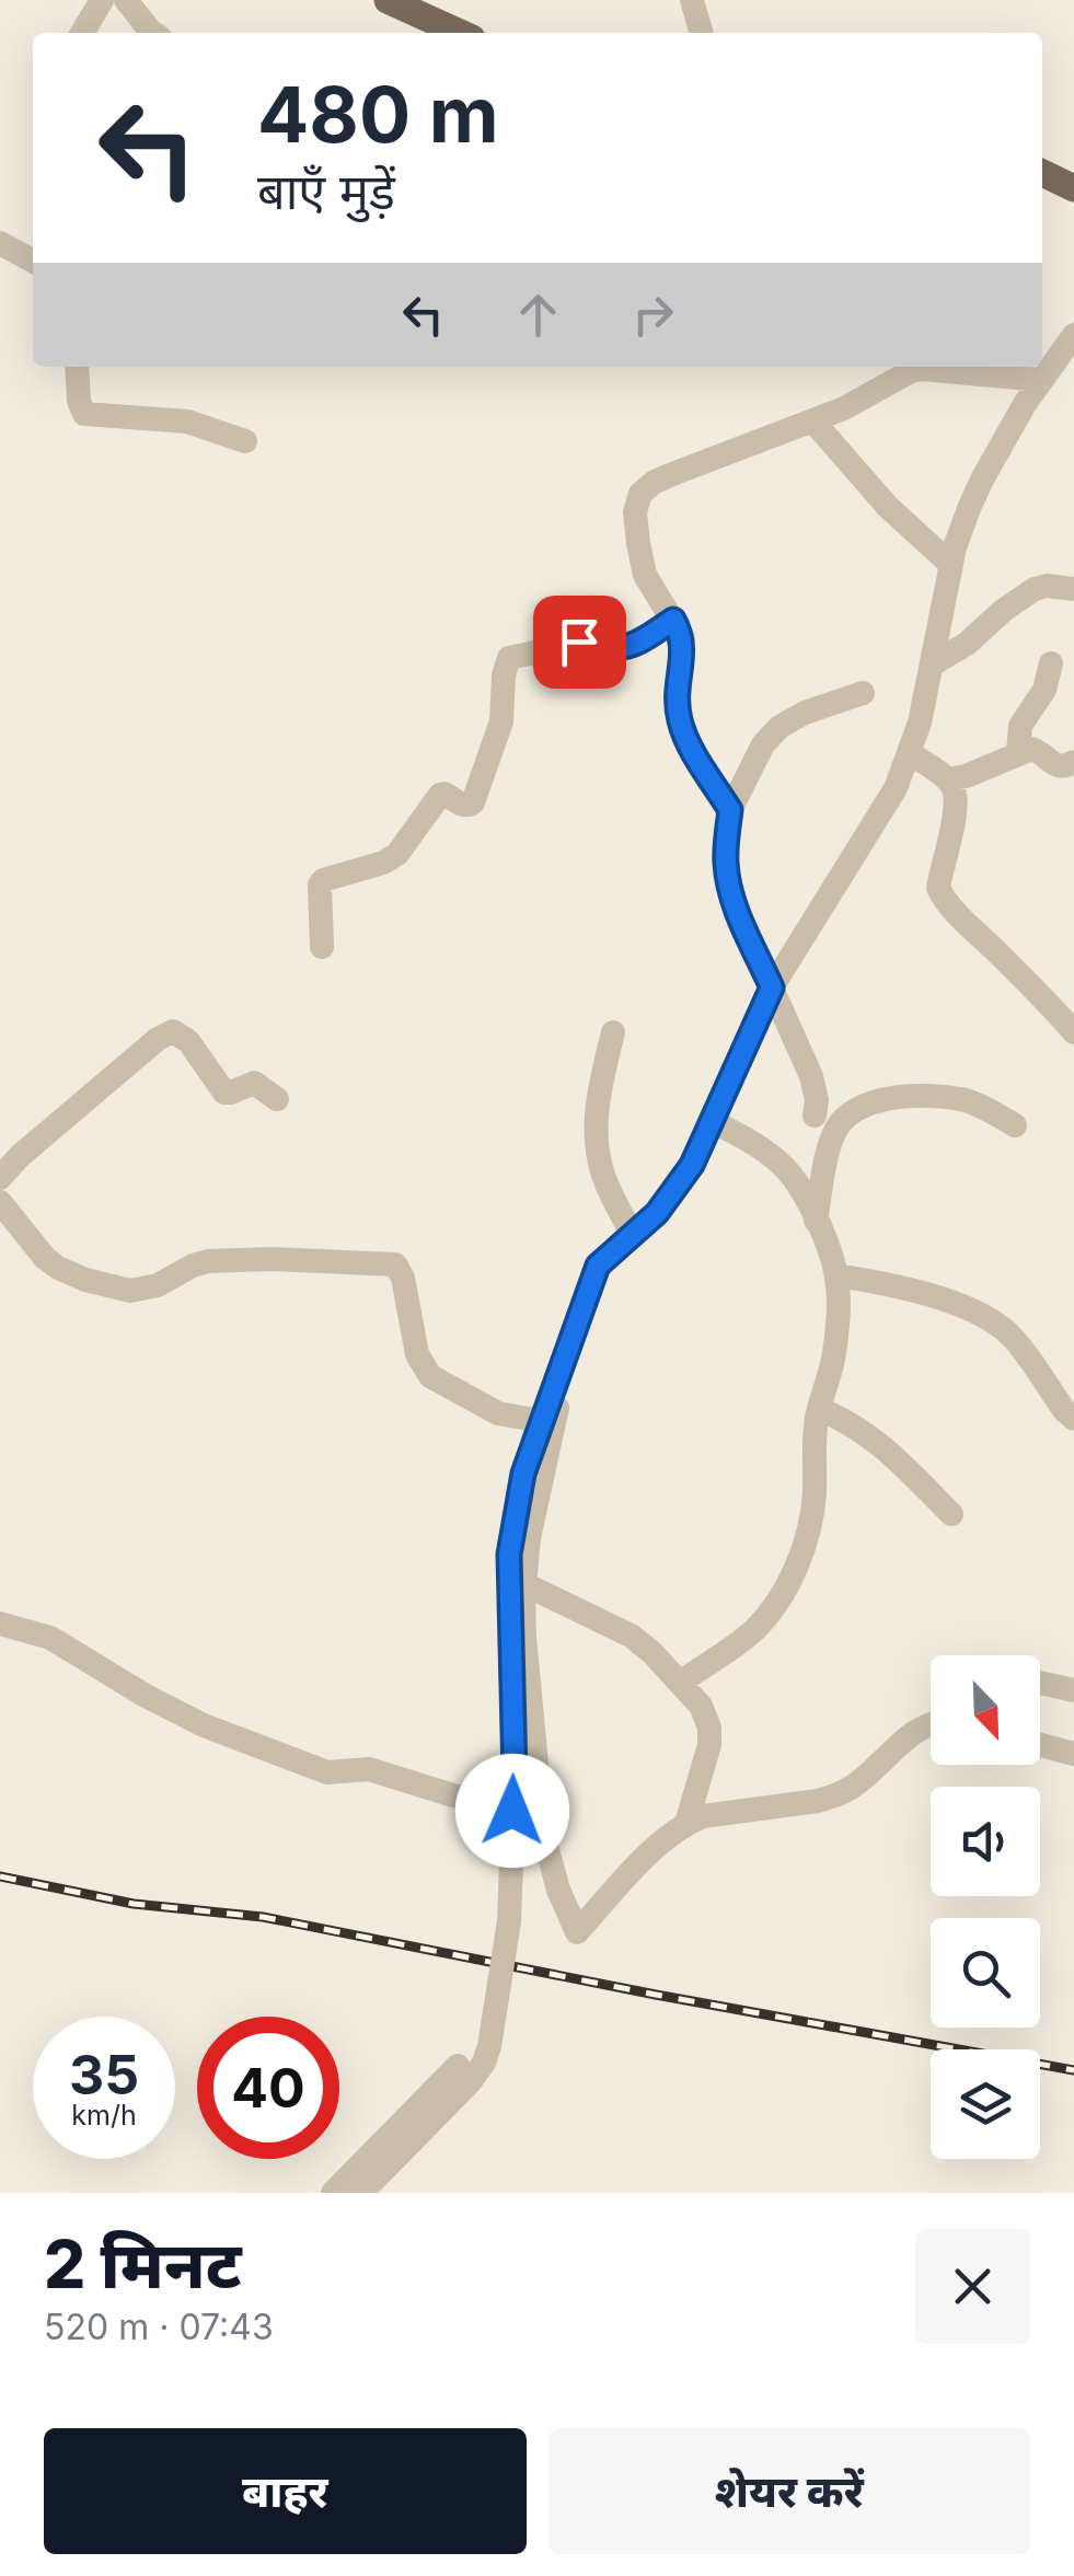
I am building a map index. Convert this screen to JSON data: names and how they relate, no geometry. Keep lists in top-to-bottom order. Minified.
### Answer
{"north":"bottom right","page":{"turn":["480 m","बाएँ मुड़ें"],"speed":"35 km/h","limit":"40","heading":["2 मिनट","520 m · 07:43"],"buttons":["बाहर","शेयर करें"]}}
